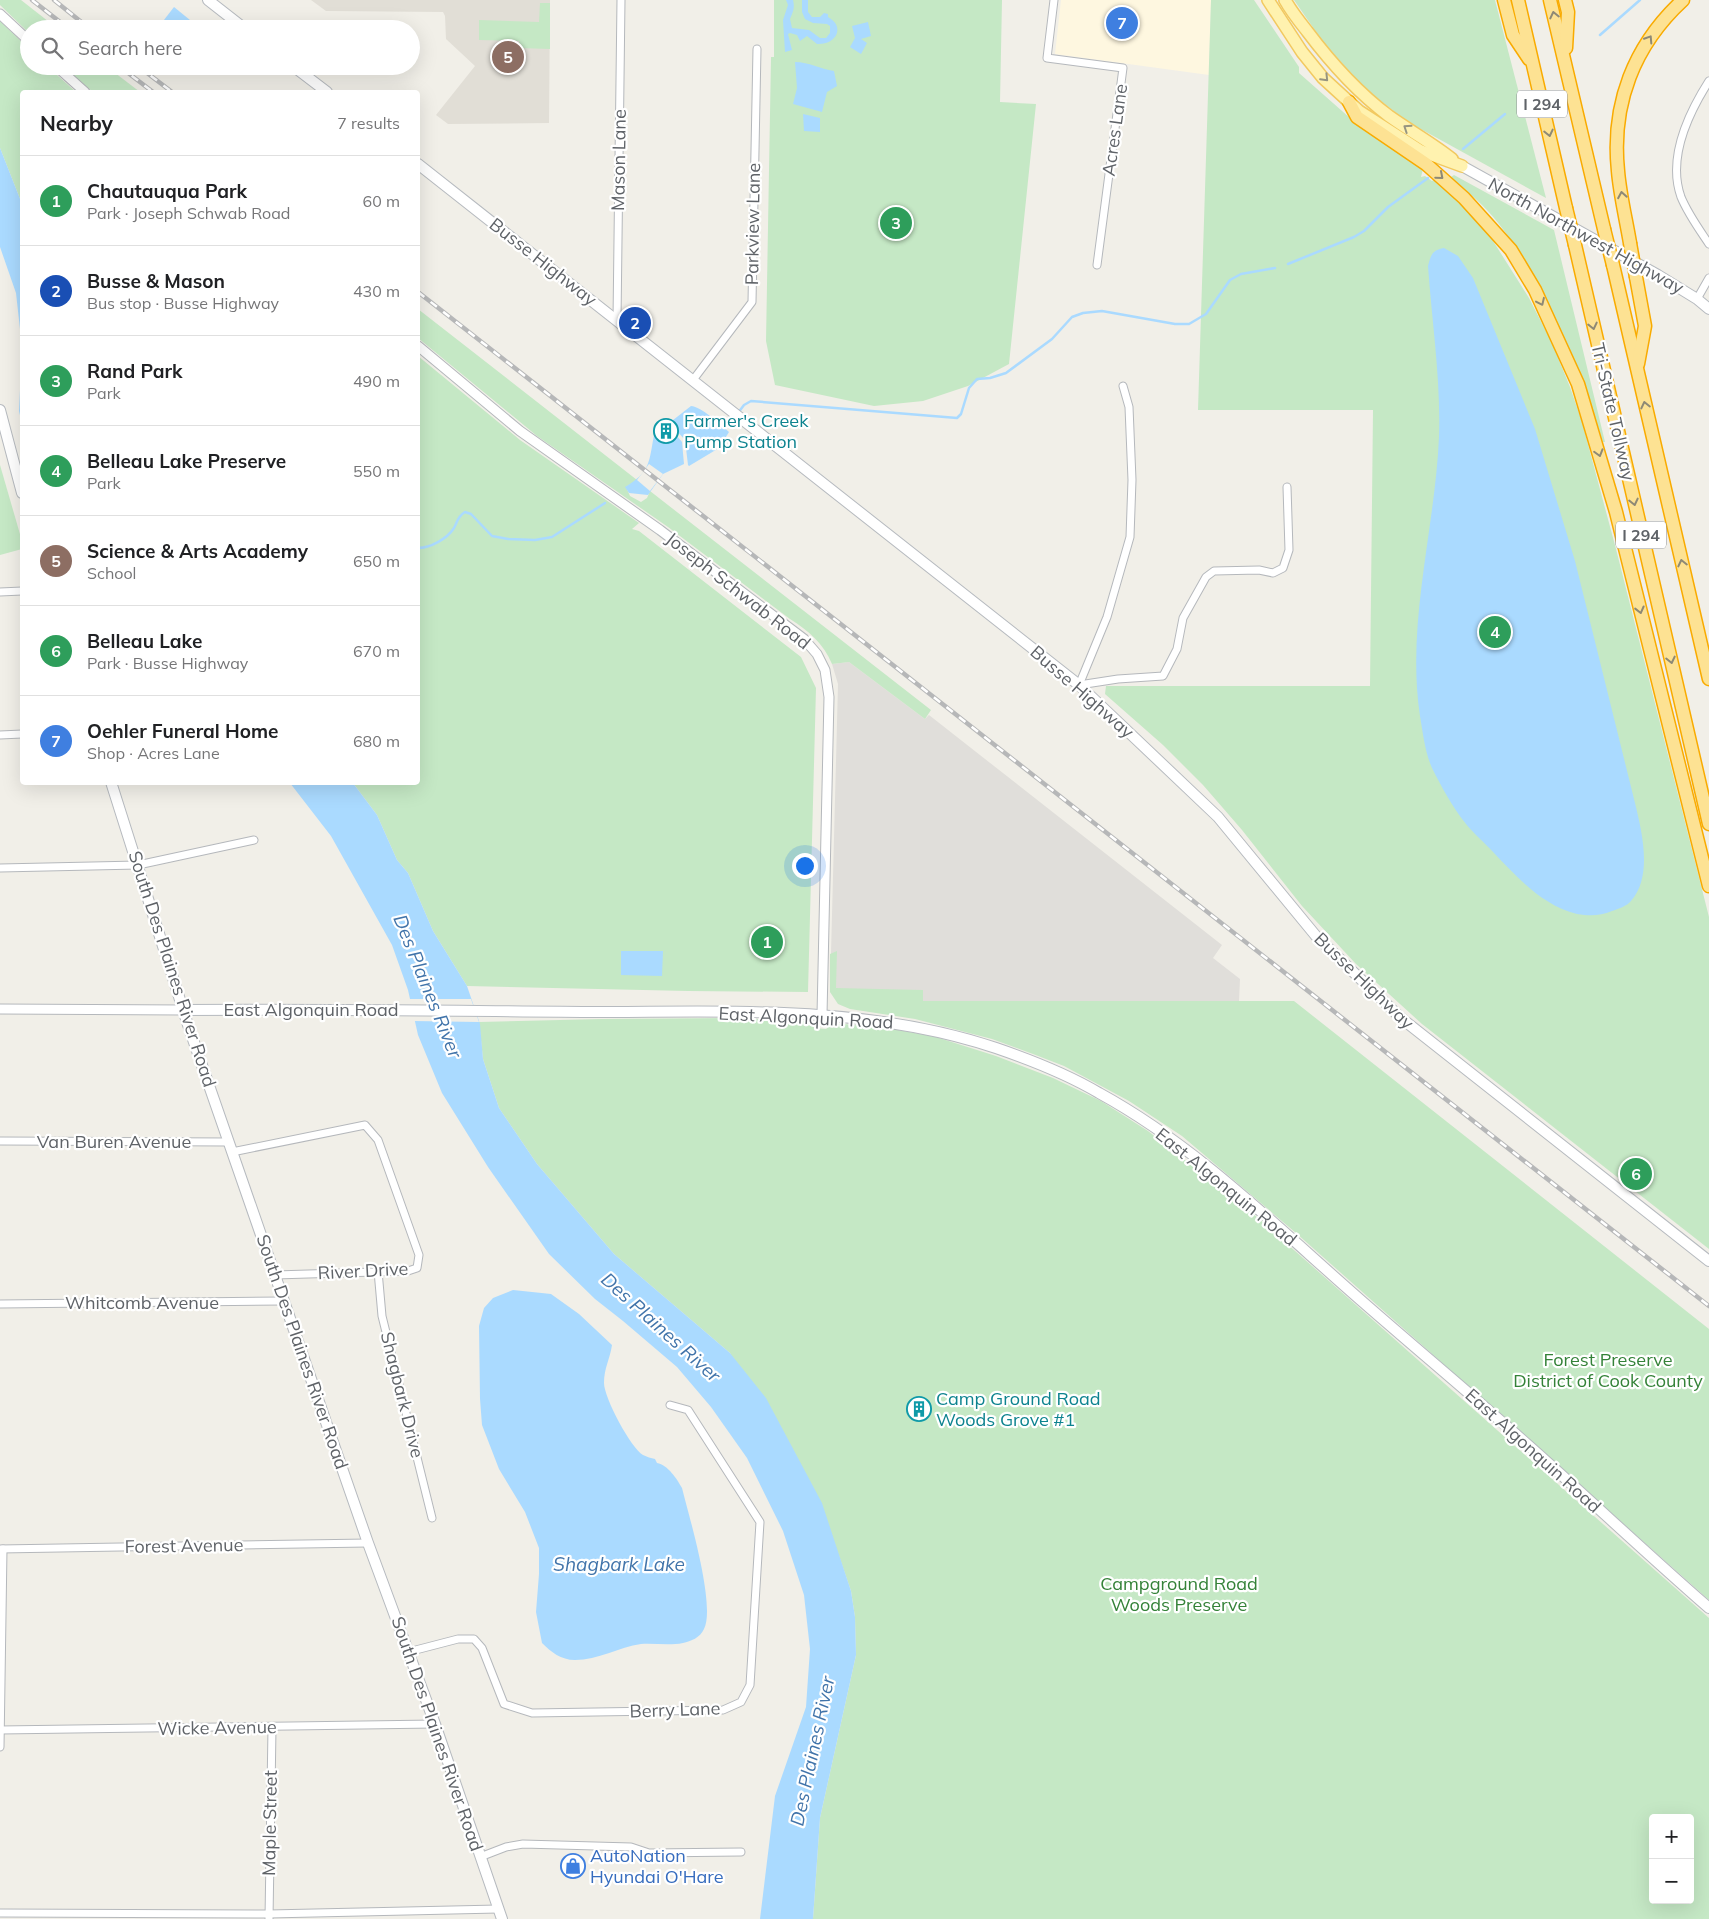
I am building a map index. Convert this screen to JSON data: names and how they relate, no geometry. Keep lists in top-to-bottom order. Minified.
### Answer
{"streets":{"highway":["I 294","Tri-State Tollway"],"main road":["North Northwest Highway","Busse Highway","South Des Plaines River Road","East Algonquin Road"],"street":["Acres Lane","Mason Lane","Parkview Lane","Joseph Schwab Road","Van Buren Avenue","River Drive","Whitcomb Avenue","Shagbark Drive","Forest Avenue","Berry Lane","Wicke Avenue","Maple Street"]},"crossings":[["Mason Lane","Busse Highway"],["Parkview Lane","Busse Highway"],["Joseph Schwab Road","East Algonquin Road"],["South Des Plaines River Road","East Algonquin Road"],["South Des Plaines River Road","Van Buren Avenue"],["South Des Plaines River Road","River Drive"],["South Des Plaines River Road","Whitcomb Avenue"],["South Des Plaines River Road","Forest Avenue"],["South Des Plaines River Road","Berry Lane"],["South Des Plaines River Road","Wicke Avenue"],["Van Buren Avenue","River Drive"],["River Drive","Shagbark Drive"],["Wicke Avenue","Maple Street"]],"water":["Des Plaines River","Shagbark Lake"],"parks":["Forest Preserve District of Cook County","Campground Road Woods Preserve"],"places":{"building":["Farmer's Creek Pump Station","Camp Ground Road Woods Grove #1"],"shop":["AutoNation Hyundai O'Hare"]},"page":{"pins":["7","5","3","2","4","1","6"],"search":"Search here","heading":["Nearby","7 results"],"list":[{"mark":"1","name":"Chautauqua Park","note":"Park · Joseph Schwab Road","value":"60 m"},{"mark":"2","name":"Busse & Mason","note":"Bus stop · Busse Highway","value":"430 m"},{"mark":"3","name":"Rand Park","note":"Park","value":"490 m"},{"mark":"4","name":"Belleau Lake Preserve","note":"Park","value":"550 m"},{"mark":"5","name":"Science & Arts Academy","note":"School","value":"650 m"},{"mark":"6","name":"Belleau Lake","note":"Park · Busse Highway","value":"670 m"},{"mark":"7","name":"Oehler Funeral Home","note":"Shop · Acres Lane","value":"680 m"}],"map_buttons":["+","−"]}}
